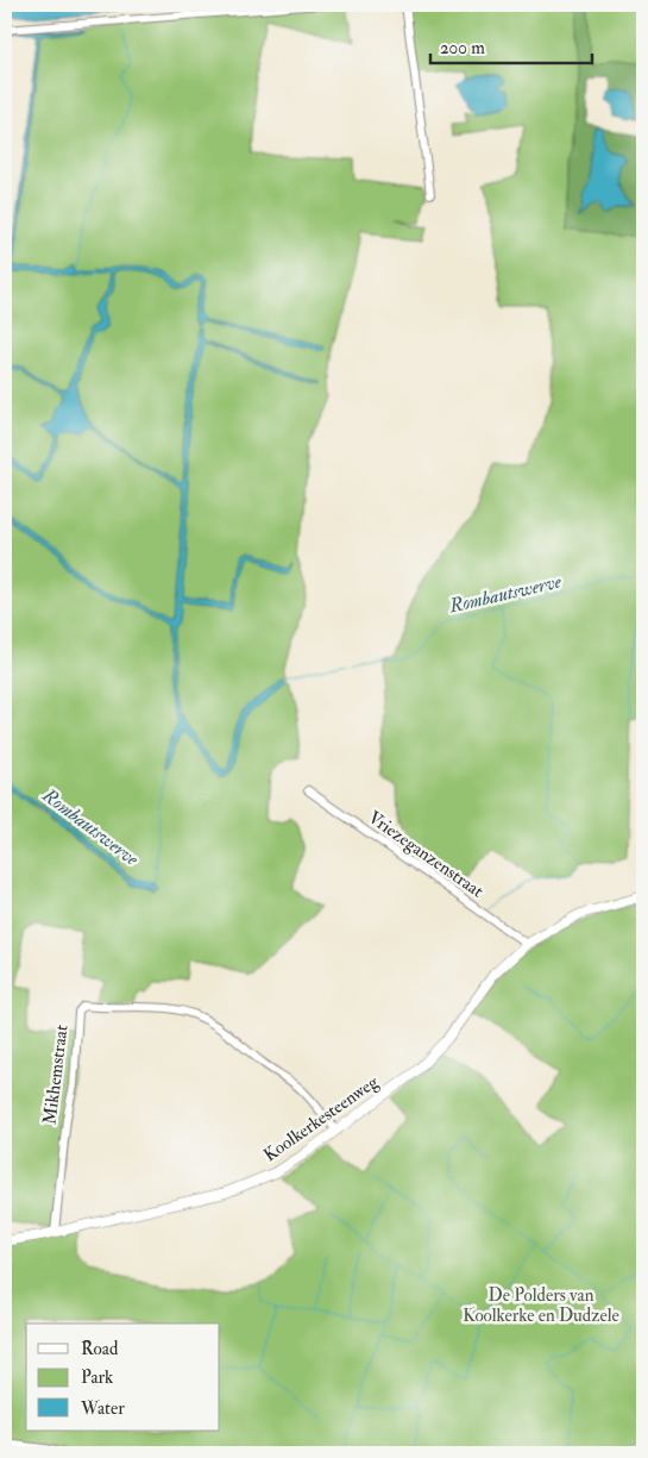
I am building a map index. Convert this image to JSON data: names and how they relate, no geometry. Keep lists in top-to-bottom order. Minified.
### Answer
{"streets":{"main road":["Koolkerkesteenweg"],"street":["Vriezeganzenstraat","Mikhemstraat"]},"crossings":[["Vriezeganzenstraat","Koolkerkesteenweg"],["Mikhemstraat","Koolkerkesteenweg"]],"water":["Rombautswerve"],"parks":["De Polders van Koolkerke en Dudzele"],"legend":["Road","Park","Water"],"scale_bar":"200 m"}
